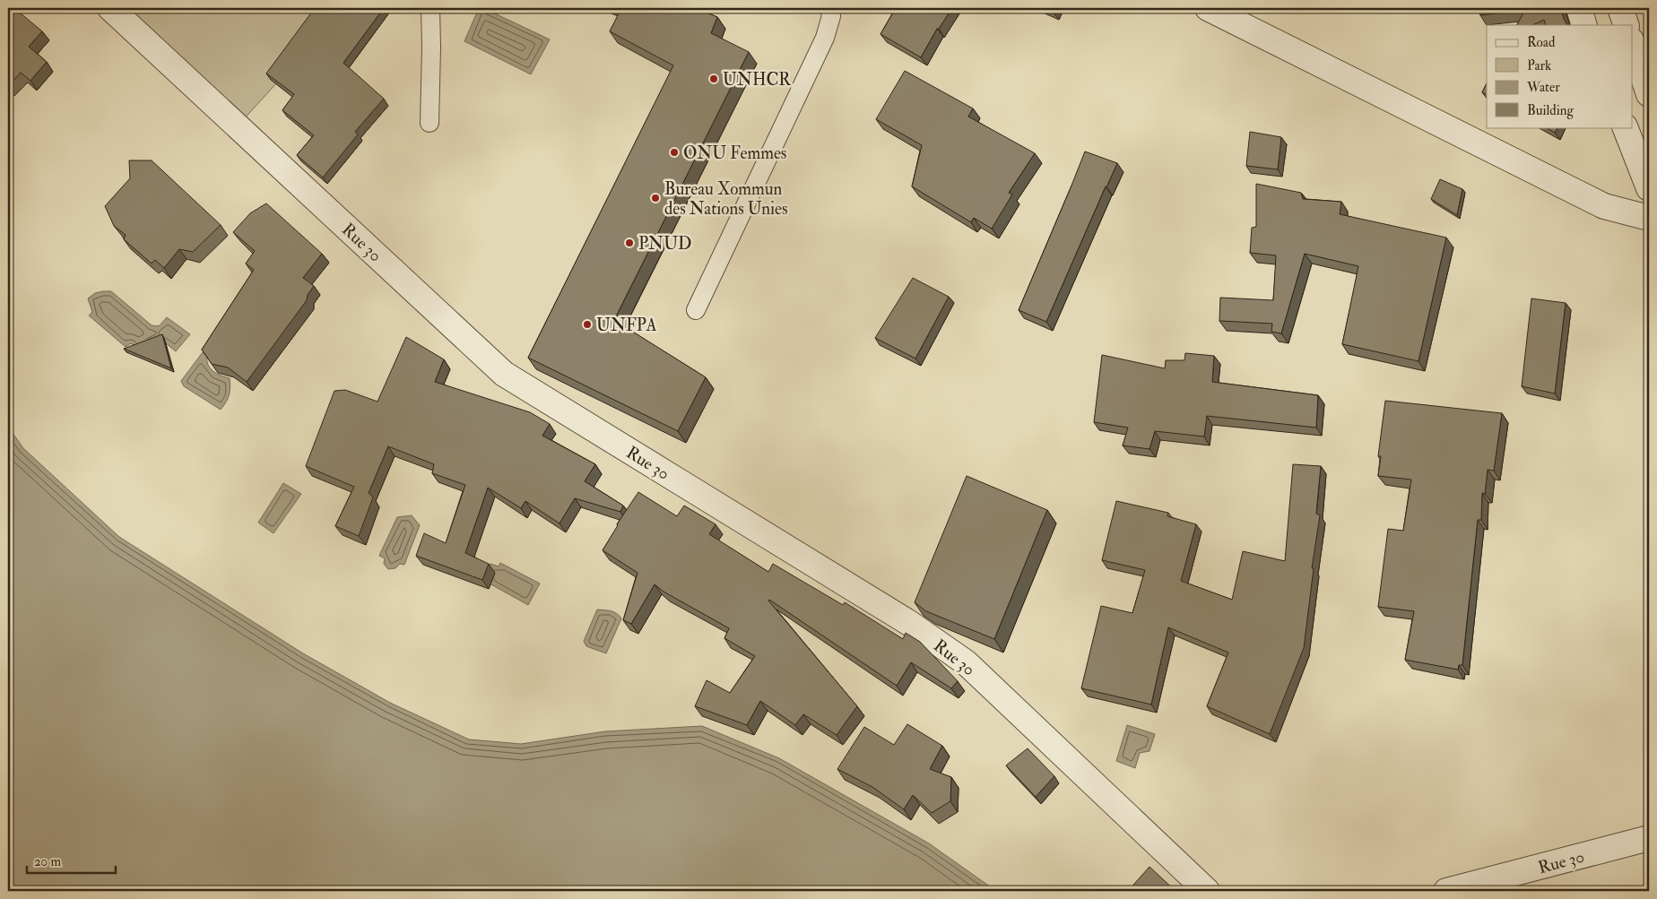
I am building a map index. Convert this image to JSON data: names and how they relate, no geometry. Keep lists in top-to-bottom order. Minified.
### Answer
{"streets":{"street":["Rue 30"]},"places":["UNHCR","ONU Femmes","Bureau Xommun des Nations Unies","PNUD","UNFPA"],"legend":["Road","Park","Water","Building"],"scale_bar":"20 m"}
